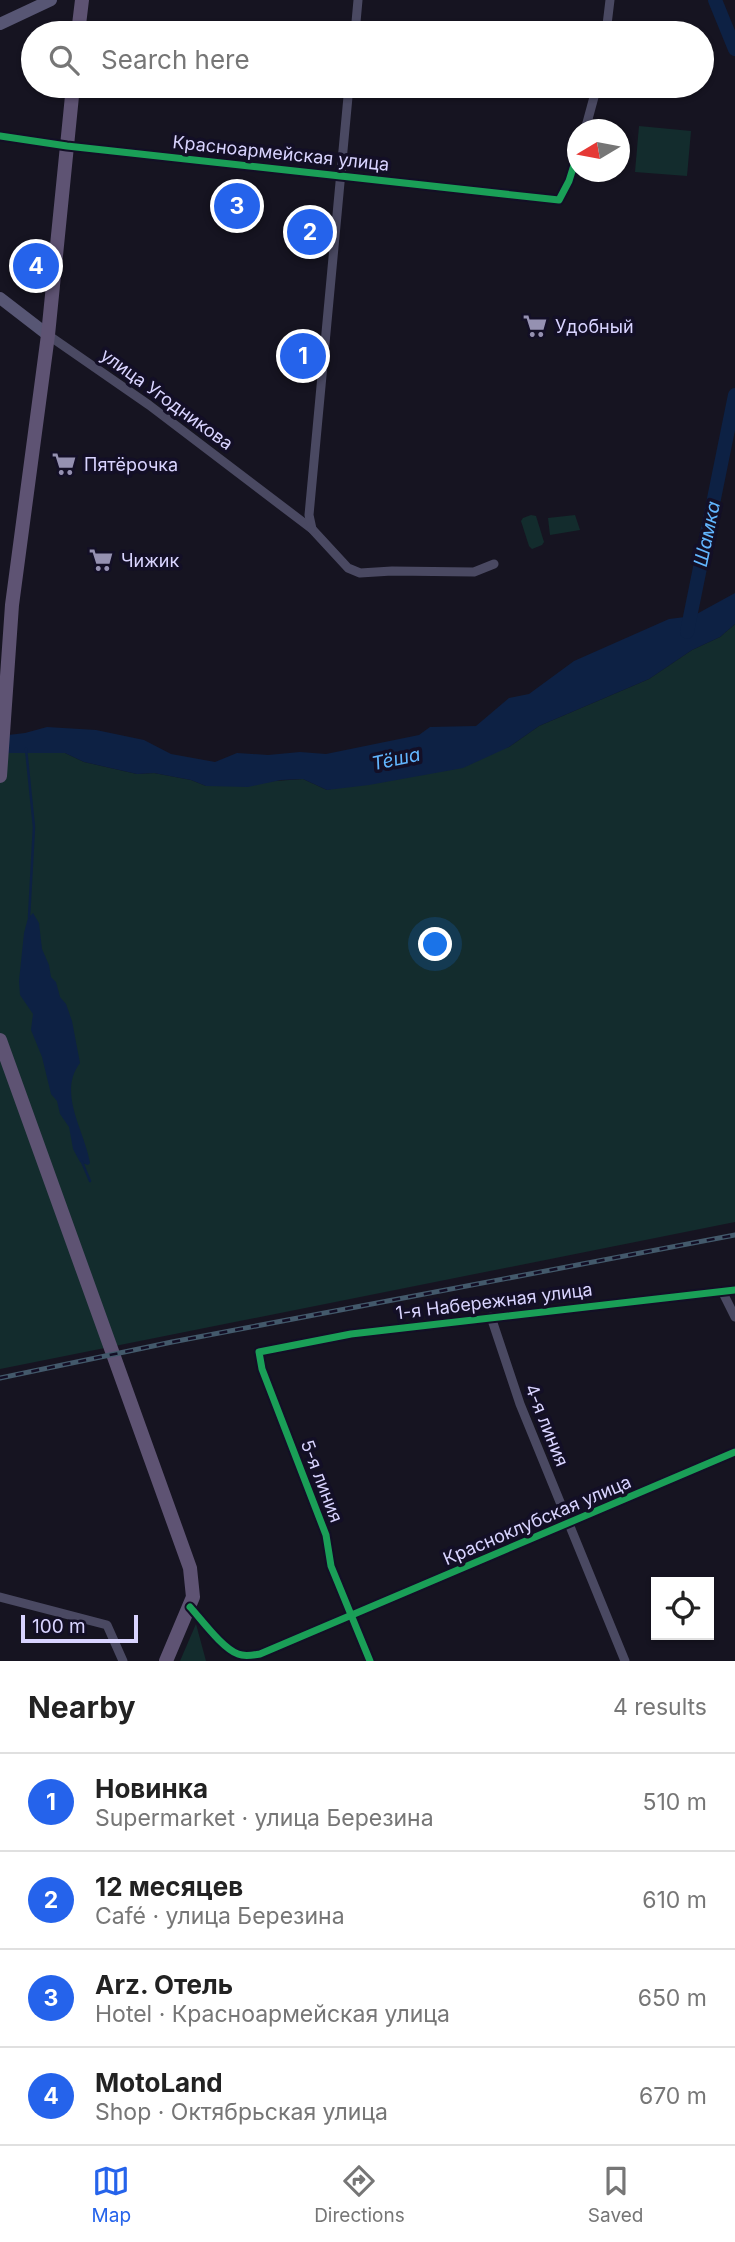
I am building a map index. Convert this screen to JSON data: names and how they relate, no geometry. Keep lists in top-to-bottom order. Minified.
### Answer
{"streets":{"street":["Красноармейская улица","улица Угодникова","1-я Набережная улица","4-я линия","5-я линия","Красноклубская улица"]},"crossings":[["1-я Набережная улица","4-я линия"],["1-я Набережная улица","5-я линия"],["4-я линия","Красноклубская улица"],["5-я линия","Красноклубская улица"]],"water":["Шамка","Тёша"],"places":{"supermarket":["Удобный","Пятёрочка","Чижик"]},"scale_bar":"100 m","north":"left","page":{"search":"Search here","pins":["3","2","4","1"],"scale":"100 m","heading":["Nearby","4 results"],"list":[{"mark":"1","name":"Новинка","note":"Supermarket · улица Березина","value":"510 m"},{"mark":"2","name":"12 месяцев","note":"Café · улица Березина","value":"610 m"},{"mark":"3","name":"Arz. Отель","note":"Hotel · Красноармейская улица","value":"650 m"},{"mark":"4","name":"MotoLand","note":"Shop · Октябрьская улица","value":"670 m"}],"nav":["Map","Directions","Saved"]}}
